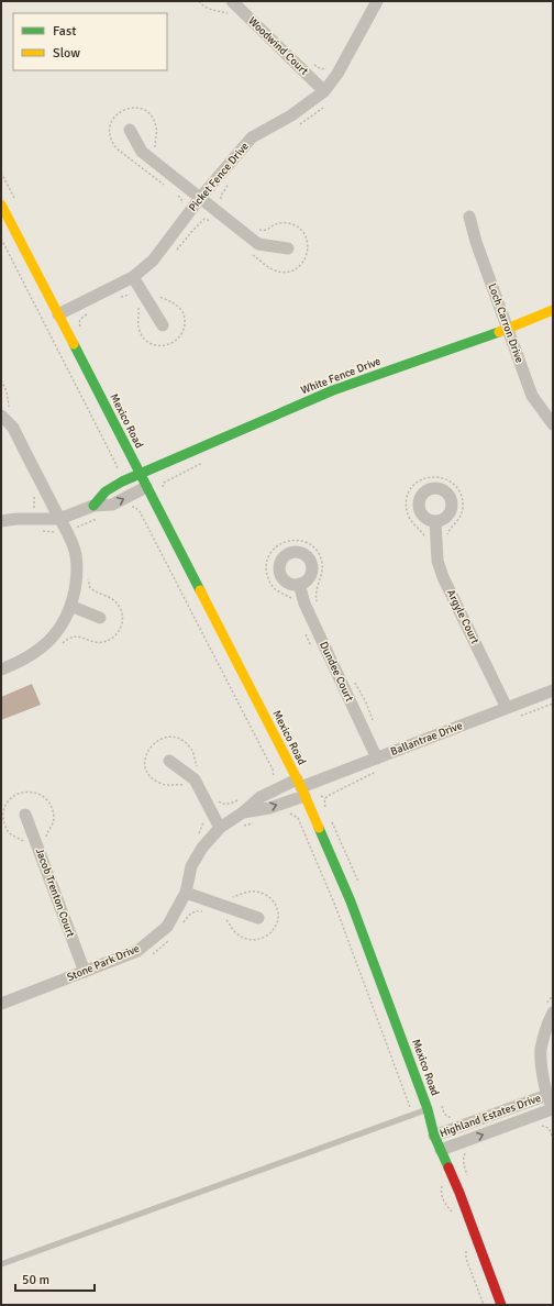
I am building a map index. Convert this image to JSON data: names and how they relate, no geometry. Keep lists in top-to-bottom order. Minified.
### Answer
{"streets":{"street":["Woodwind Court","Picket Fence Drive","Loch Carron Drive","White Fence Drive","Mexico Road","Argyle Court","Dundee Court","Ballantrae Drive","Jacob Trenton Court","Stone Park Drive","Highland Estates Drive"]},"crossings":[["Woodwind Court","Picket Fence Drive"],["Picket Fence Drive","Mexico Road"],["Loch Carron Drive","White Fence Drive"],["White Fence Drive","Mexico Road"],["Mexico Road","Ballantrae Drive"],["Mexico Road","Stone Park Drive"],["Mexico Road","Highland Estates Drive"],["Argyle Court","Ballantrae Drive"],["Dundee Court","Ballantrae Drive"],["Ballantrae Drive","Stone Park Drive"],["Jacob Trenton Court","Stone Park Drive"]],"legend":["Fast","Slow"],"scale_bar":"50 m"}
